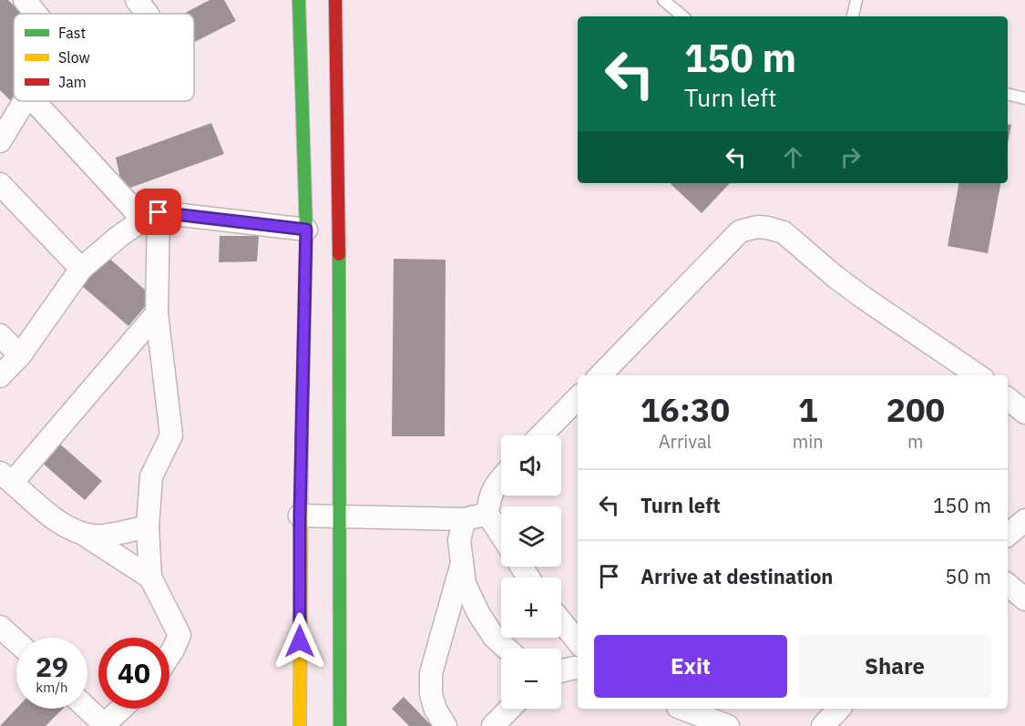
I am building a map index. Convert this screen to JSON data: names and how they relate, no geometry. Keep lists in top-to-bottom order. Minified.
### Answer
{"legend":["Fast","Slow","Jam"],"page":{"turn":["150 m","Turn left"],"eta":["16:30","Arrival","1","min","200","m"],"map_buttons":["+","−"],"list":[{"name":"Turn left","value":"150 m"},{"name":"Arrive at destination","value":"50 m"}],"buttons":["Exit","Share"],"speed":"29 km/h","limit":"40"}}
